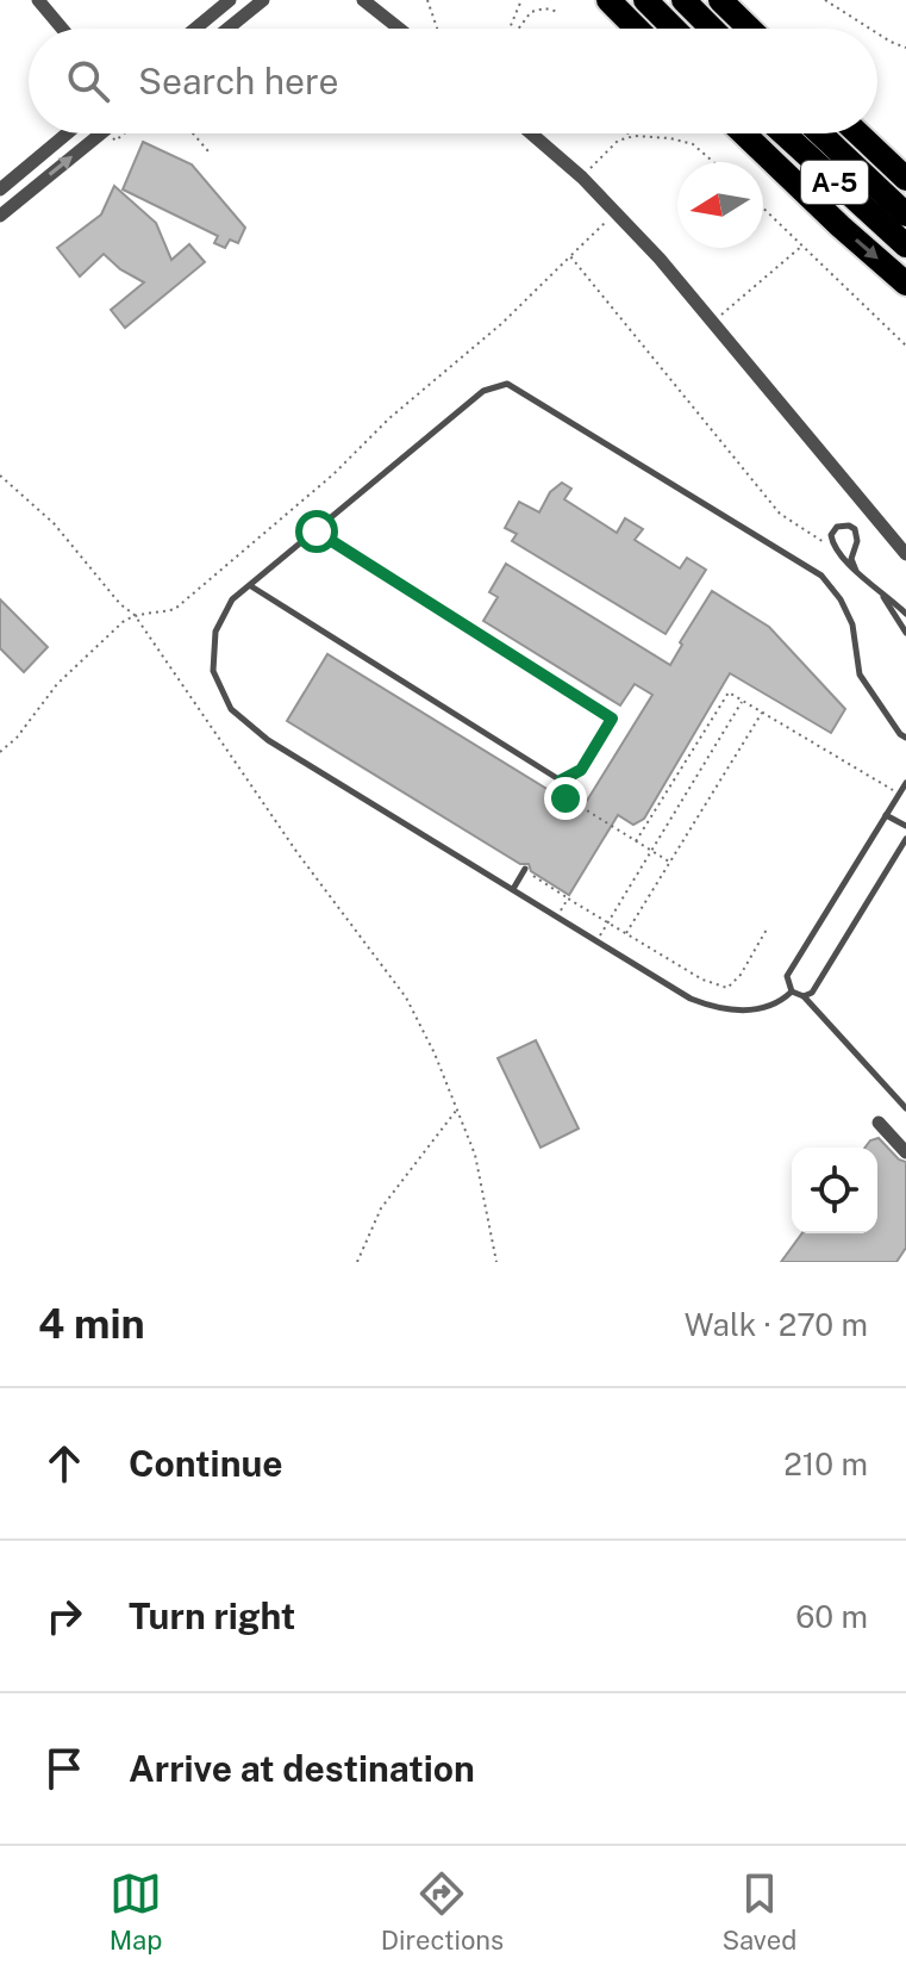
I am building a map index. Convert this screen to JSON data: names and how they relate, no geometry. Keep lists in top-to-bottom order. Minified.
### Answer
{"streets":{"highway":["A-5"]},"north":"left","page":{"search":"Search here","heading":["4 min","Walk · 270 m"],"list":[["Continue","210 m"],["Turn right","60 m"],"Arrive at destination"],"nav":["Map","Directions","Saved"]}}
